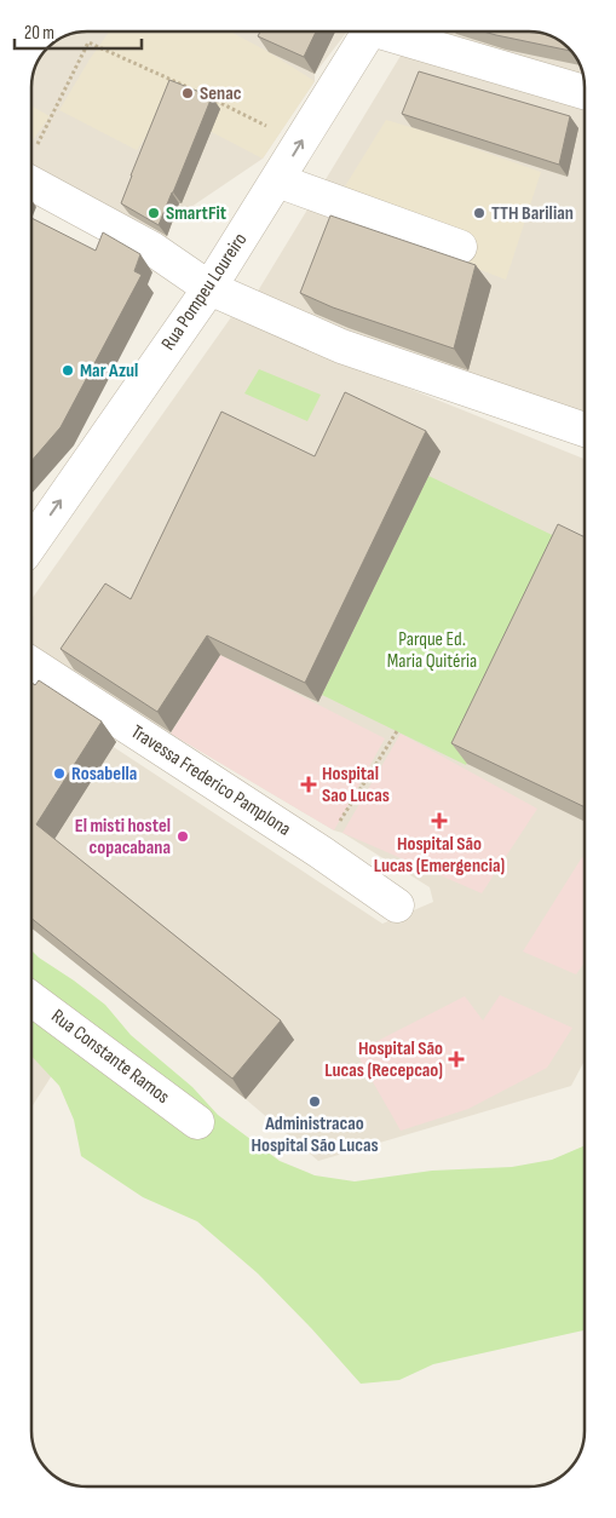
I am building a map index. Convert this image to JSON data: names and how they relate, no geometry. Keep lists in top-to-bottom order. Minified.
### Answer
{"streets":{"street":["Rua Pompeu Loureiro","Travessa Frederico Pamplona","Rua Constante Ramos"]},"one_way":["Rua Pompeu Loureiro"],"parks":["Parque Ed. Maria Quitéria"],"places":{"other":["Senac","SmartFit","TTH Barilian","Mar Azul","Rosabella","El misti hostel copacabana","Administracao Hospital São Lucas"],"health":["Hospital Sao Lucas","Hospital São Lucas (Emergencia)","Hospital São Lucas (Recepcao)"]},"scale_bar":"20 m"}
